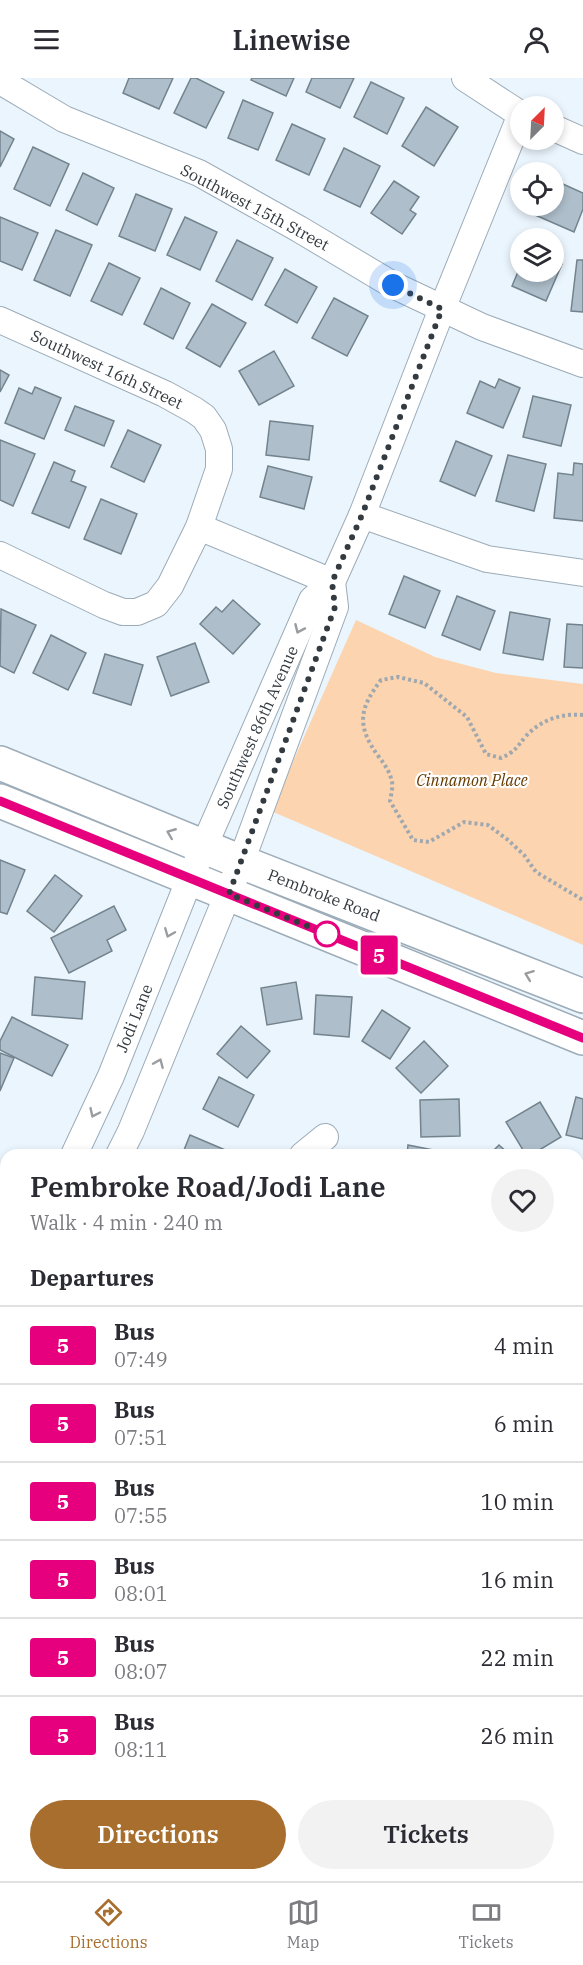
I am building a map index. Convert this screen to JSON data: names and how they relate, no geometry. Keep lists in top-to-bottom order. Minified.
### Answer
{"streets":{"main road":["Pembroke Road"],"street":["Southwest 15th Street","Southwest 16th Street","Southwest 86th Avenue","Jodi Lane"]},"crossings":[["Southwest 15th Street","Southwest 86th Avenue"],["Southwest 86th Avenue","Pembroke Road"],["Southwest 86th Avenue","Jodi Lane"],["Pembroke Road","Jodi Lane"]],"parks":["Cinnamon Place"],"lines":["bus line 5"],"north":"top right","page":{"header":"Linewise","on_map":"5","heading":[["Pembroke Road/Jodi Lane","Walk · 4 min · 240 m"],"Departures"],"list":[{"mark":"5","name":"Bus","note":"07:49","value":"4 min"},{"mark":"5","name":"Bus","note":"07:51","value":"6 min"},{"mark":"5","name":"Bus","note":"07:55","value":"10 min"},{"mark":"5","name":"Bus","note":"08:01","value":"16 min"},{"mark":"5","name":"Bus","note":"08:07","value":"22 min"},{"mark":"5","name":"Bus","note":"08:11","value":"26 min"}],"buttons":["Directions","Tickets"],"tabs":["Directions","Map","Tickets"]}}
